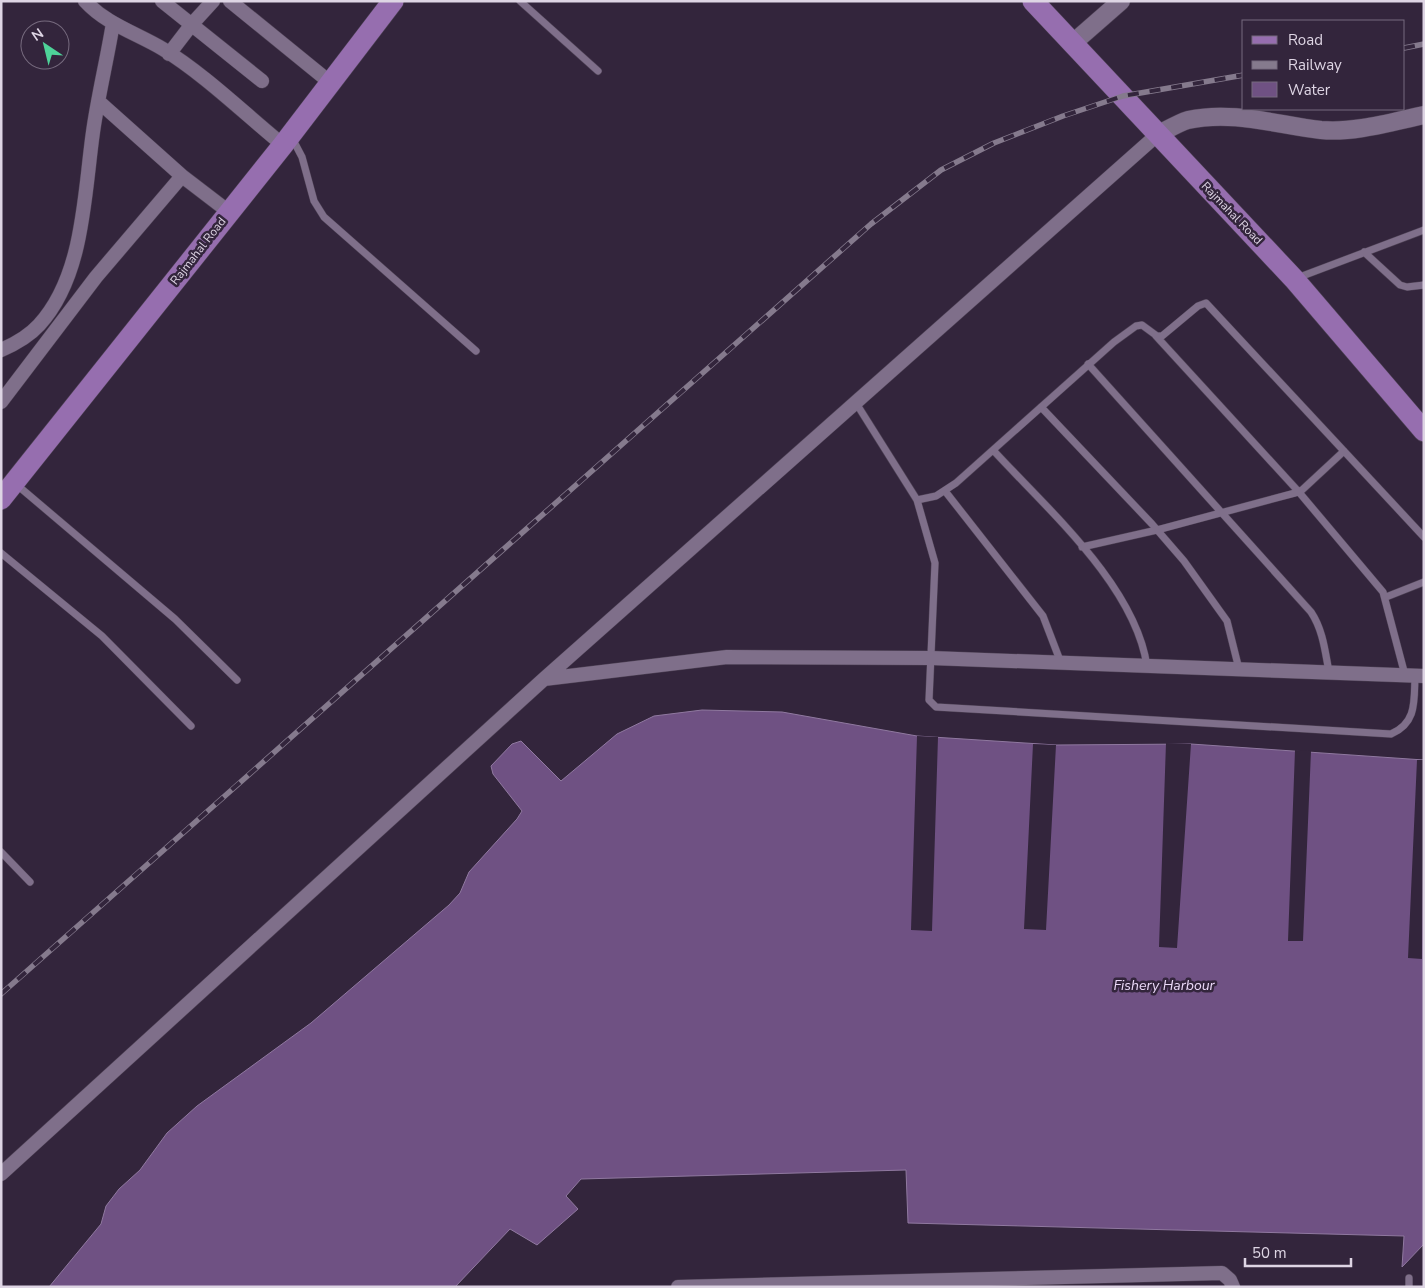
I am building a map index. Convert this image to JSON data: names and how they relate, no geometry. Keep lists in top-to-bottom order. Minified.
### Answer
{"streets":{"main road":["Rajmahal Road"]},"water":["Fishery Harbour"],"legend":["Road","Railway","Water"],"scale_bar":"50 m","north":"top left"}
